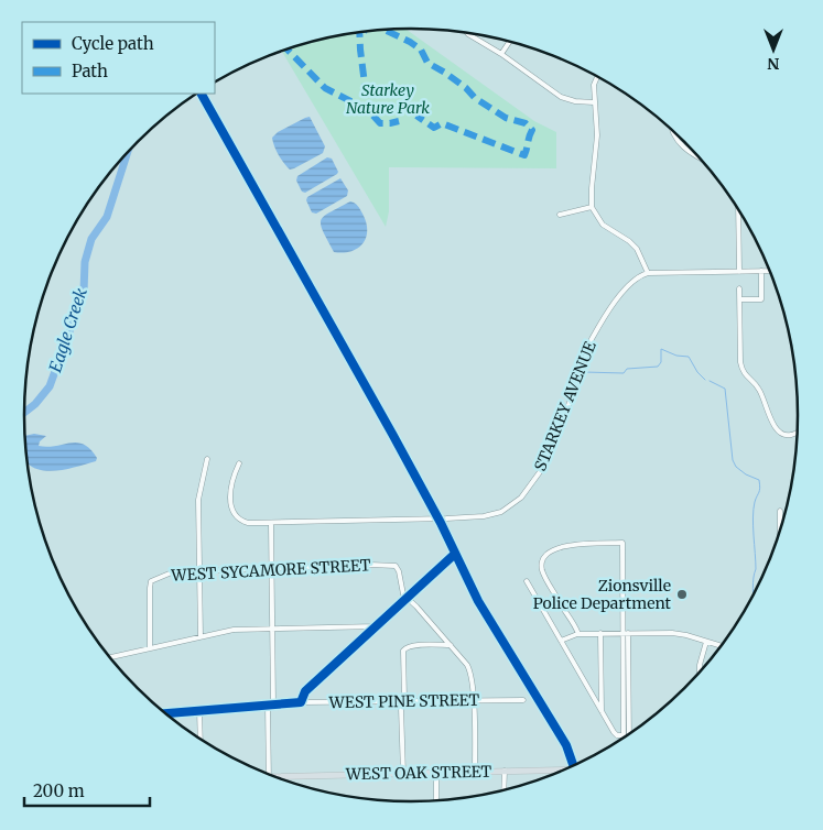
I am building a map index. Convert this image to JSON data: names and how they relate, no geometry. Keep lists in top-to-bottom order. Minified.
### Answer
{"streets":{"main road":["WEST OAK STREET"],"street":["STARKEY AVENUE","WEST SYCAMORE STREET","WEST PINE STREET"]},"water":["Eagle Creek"],"parks":["Starkey Nature Park"],"places":["Zionsville Police Department"],"legend":["Cycle path","Path"],"scale_bar":"200 m","north":"bottom"}
